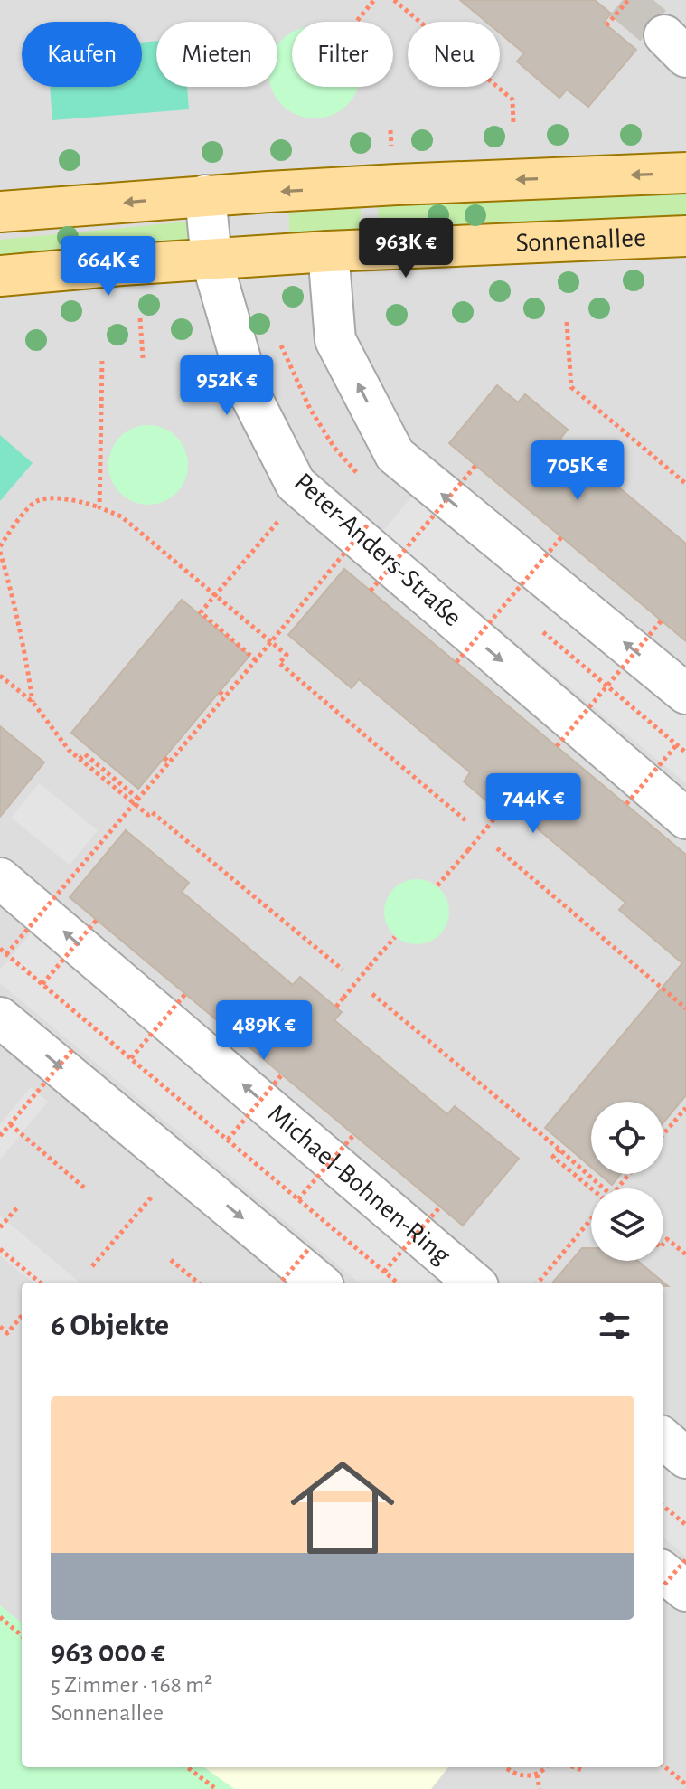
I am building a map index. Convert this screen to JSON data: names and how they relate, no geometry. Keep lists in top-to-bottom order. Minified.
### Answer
{"streets":{"main road":["Sonnenallee"],"street":["Peter-Anders-Straße","Michael-Bohnen-Ring"]},"crossings":[["Sonnenallee","Peter-Anders-Straße"]],"page":{"chip":["Kaufen","Mieten","Filter","Neu"],"price":["963K €","664K €","952K €","705K €","744K €","489K €"],"heading":"6 Objekte","list":[{"name":"963 000 €","note":"5 Zimmer · 168 m² · Sonnenallee"}]}}
